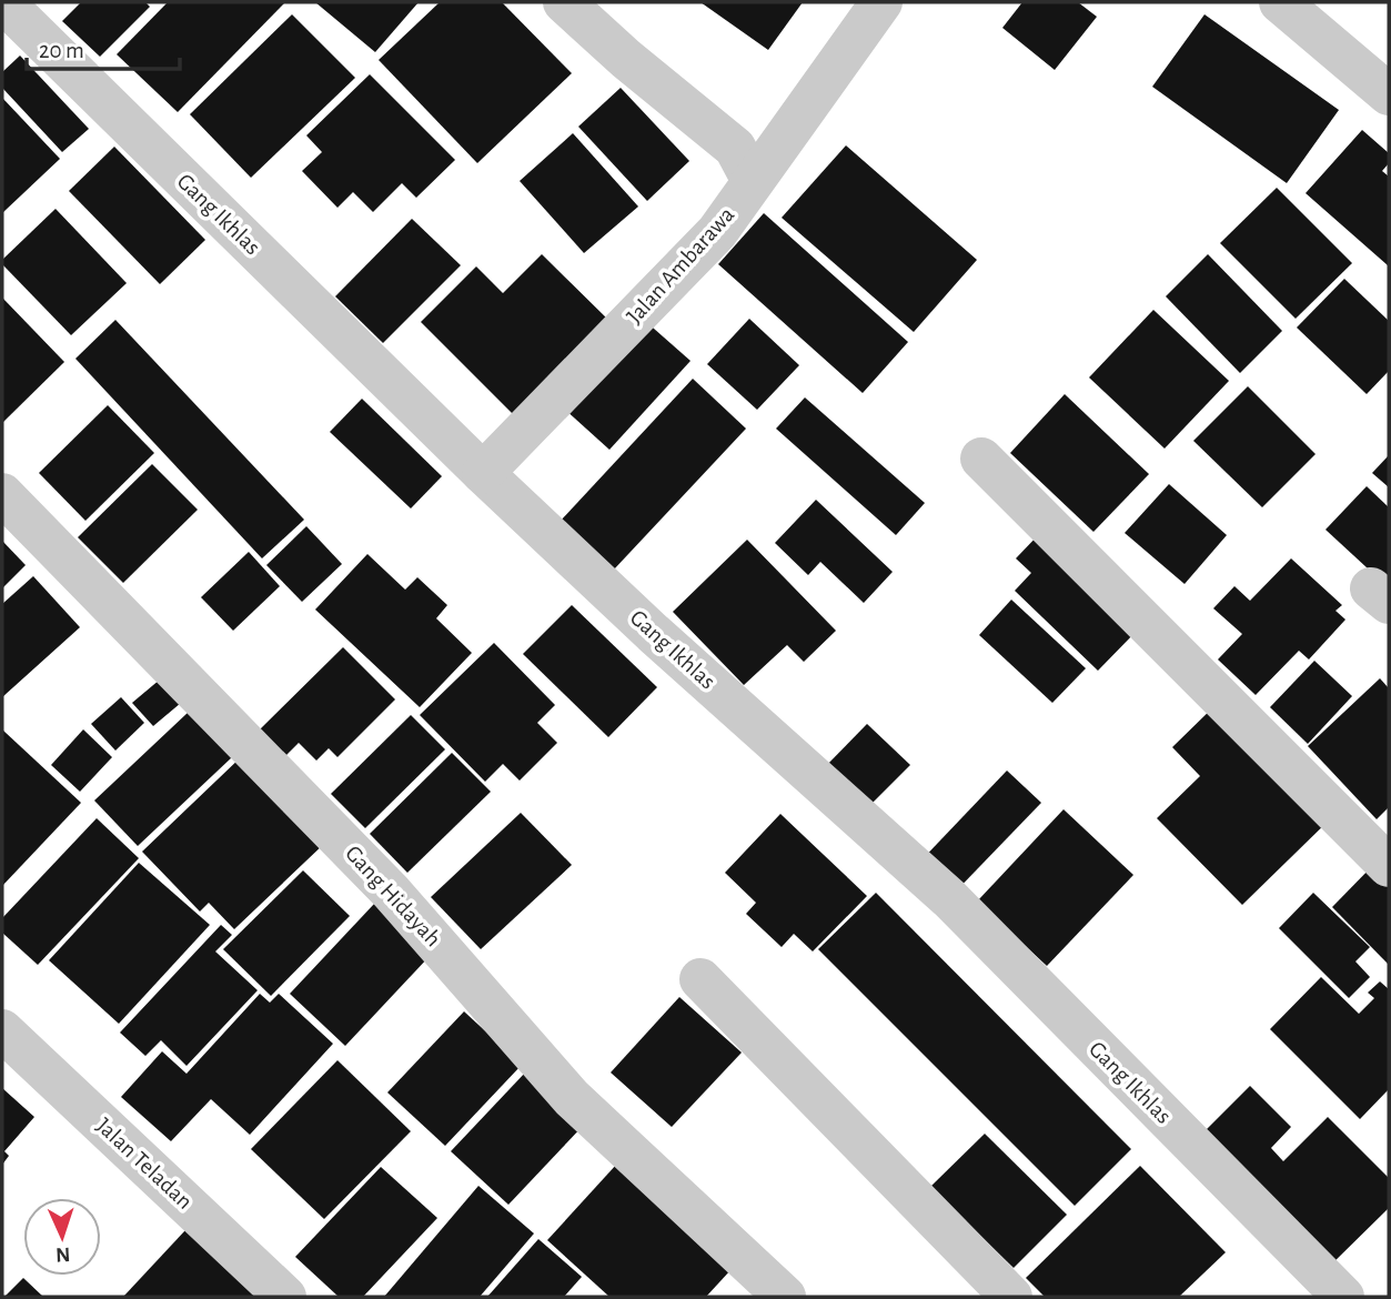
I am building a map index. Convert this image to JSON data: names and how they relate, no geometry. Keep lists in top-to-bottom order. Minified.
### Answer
{"streets":{"street":["Gang Ikhlas","Jalan Ambarawa","Gang Hidayah","Jalan Teladan"]},"crossings":[["Gang Ikhlas","Jalan Ambarawa"]],"scale_bar":"20 m","north":"bottom"}
